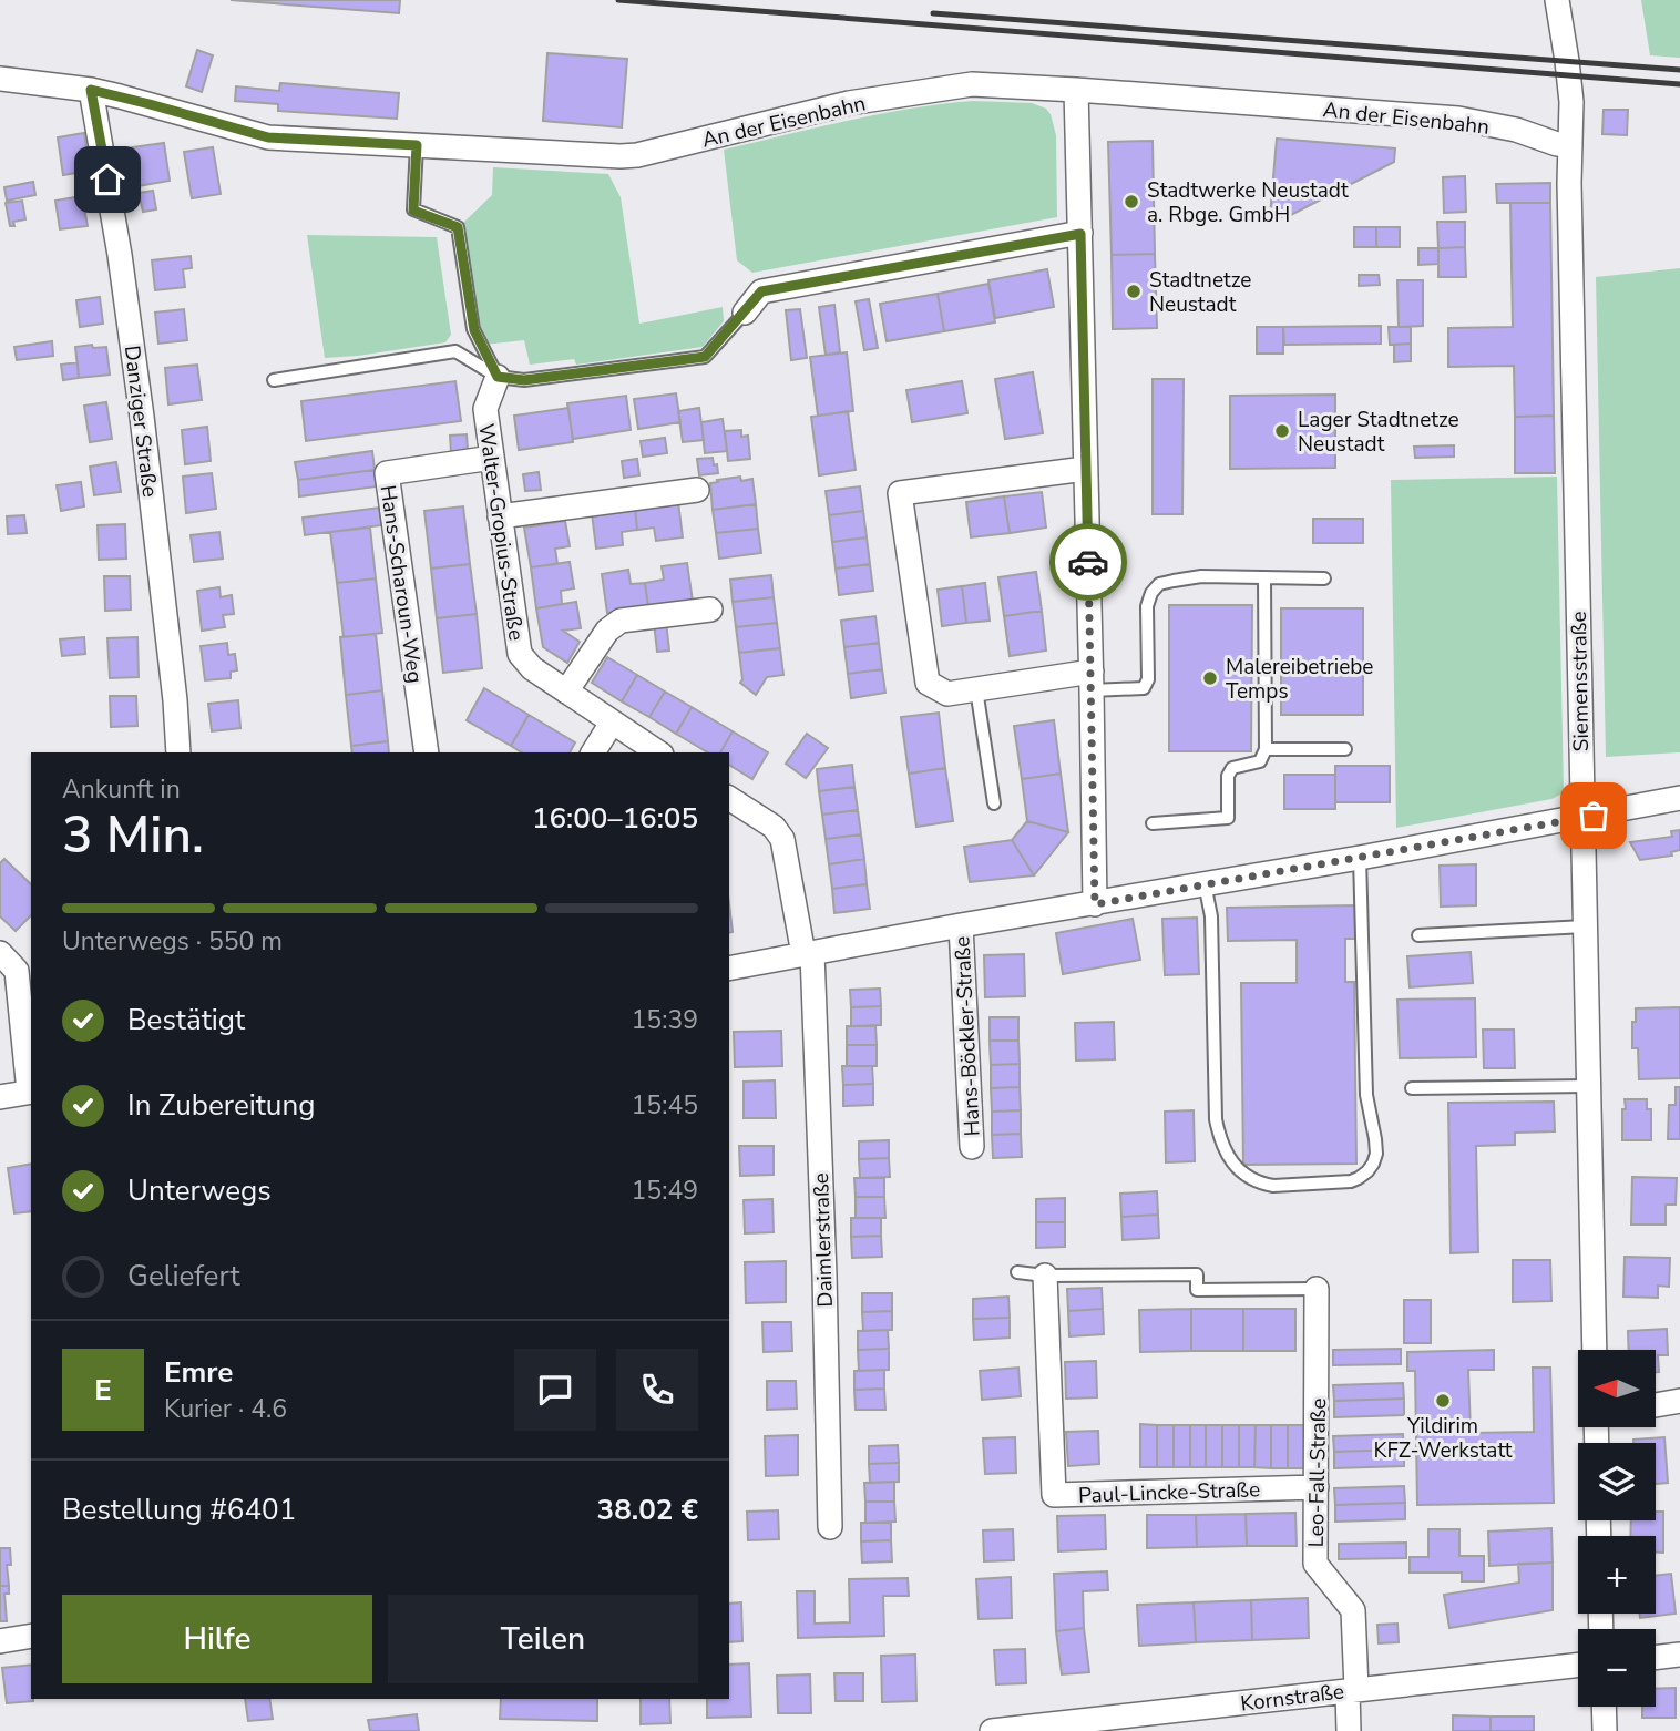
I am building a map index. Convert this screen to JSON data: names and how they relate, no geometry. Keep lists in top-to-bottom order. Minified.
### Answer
{"streets":{"street":["An der Eisenbahn","Danziger Straße","Walter-Gropius-Straße","Hans-Scharoun-Weg","Siemensstraße","Hans-Böckler-Straße","Daimlerstraße","Leo-Fall-Straße","Paul-Lincke-Straße","Kornstraße"]},"crossings":[["An der Eisenbahn","Danziger Straße"],["An der Eisenbahn","Siemensstraße"],["Walter-Gropius-Straße","Hans-Scharoun-Weg"],["Siemensstraße","Hans-Böckler-Straße"],["Hans-Böckler-Straße","Daimlerstraße"],["Leo-Fall-Straße","Paul-Lincke-Straße"],["Leo-Fall-Straße","Kornstraße"]],"places":["Stadtwerke Neustadt a. Rbge. GmbH","Stadtnetze Neustadt","Lager Stadtnetze Neustadt","Malereibetriebe Temps","Yildirim KFZ-Werkstatt"],"north":"left","page":{"heading":["3 Min.","Ankunft in","16:00–16:05"],"panel":["Emre","Kurier · 4.6","Bestellung #6401","38.02 €"],"bar":"Unterwegs · 550 m","list":[["Bestätigt","15:39"],["In Zubereitung","15:45"],["Unterwegs","15:49"],"Geliefert"],"round":"E","map_buttons":["+","−"],"buttons":["Hilfe","Teilen"]}}
